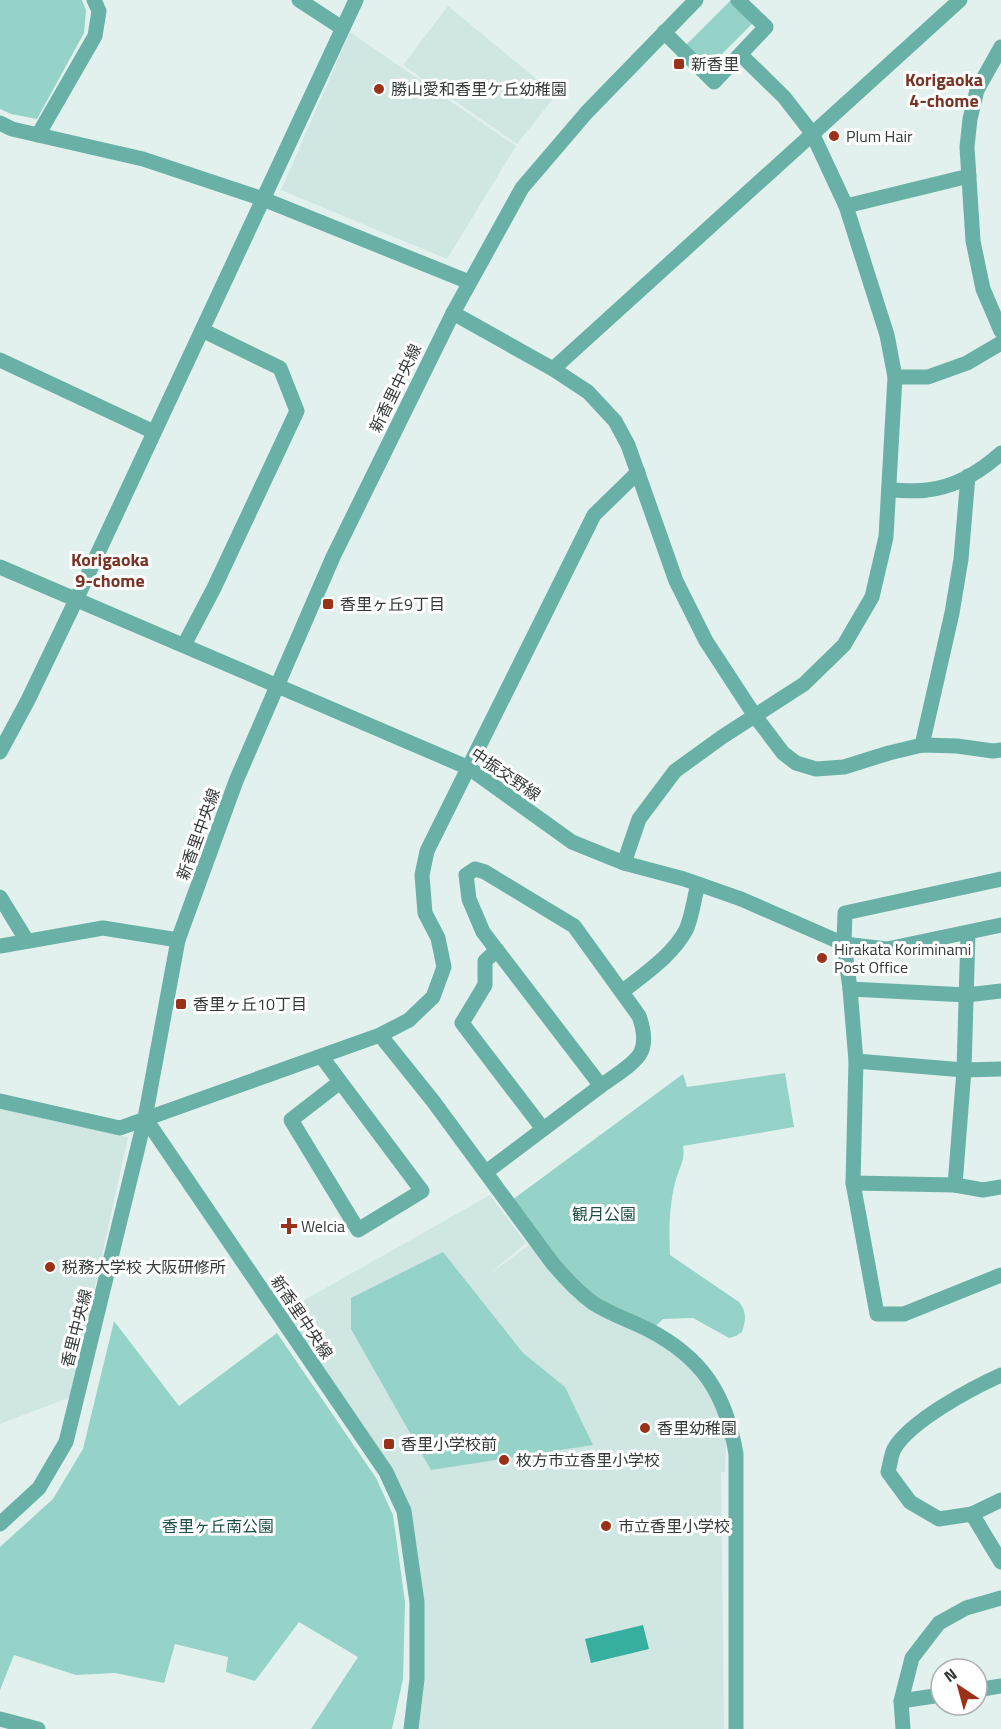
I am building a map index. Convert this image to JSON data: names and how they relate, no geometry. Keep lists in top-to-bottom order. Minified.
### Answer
{"streets":{"street":["新香里中央線","中振交野線","香里中央線"]},"crossings":[["新香里中央線","中振交野線"],["新香里中央線","香里中央線"]],"districts":["Korigaoka 4-chome","Korigaoka 9-chome"],"parks":["観月公園","香里ヶ丘南公園"],"places":{"transit":["新香里","香里ヶ丘9丁目","香里ヶ丘10丁目","香里小学校前"],"other":["勝山愛和香里ケ丘幼稚園","Plum Hair","Hirakata Koriminami Post Office","税務大学校 大阪研修所","香里幼稚園","枚方市立香里小学校","市立香里小学校"],"health":["Welcia"]},"north":"top left"}
